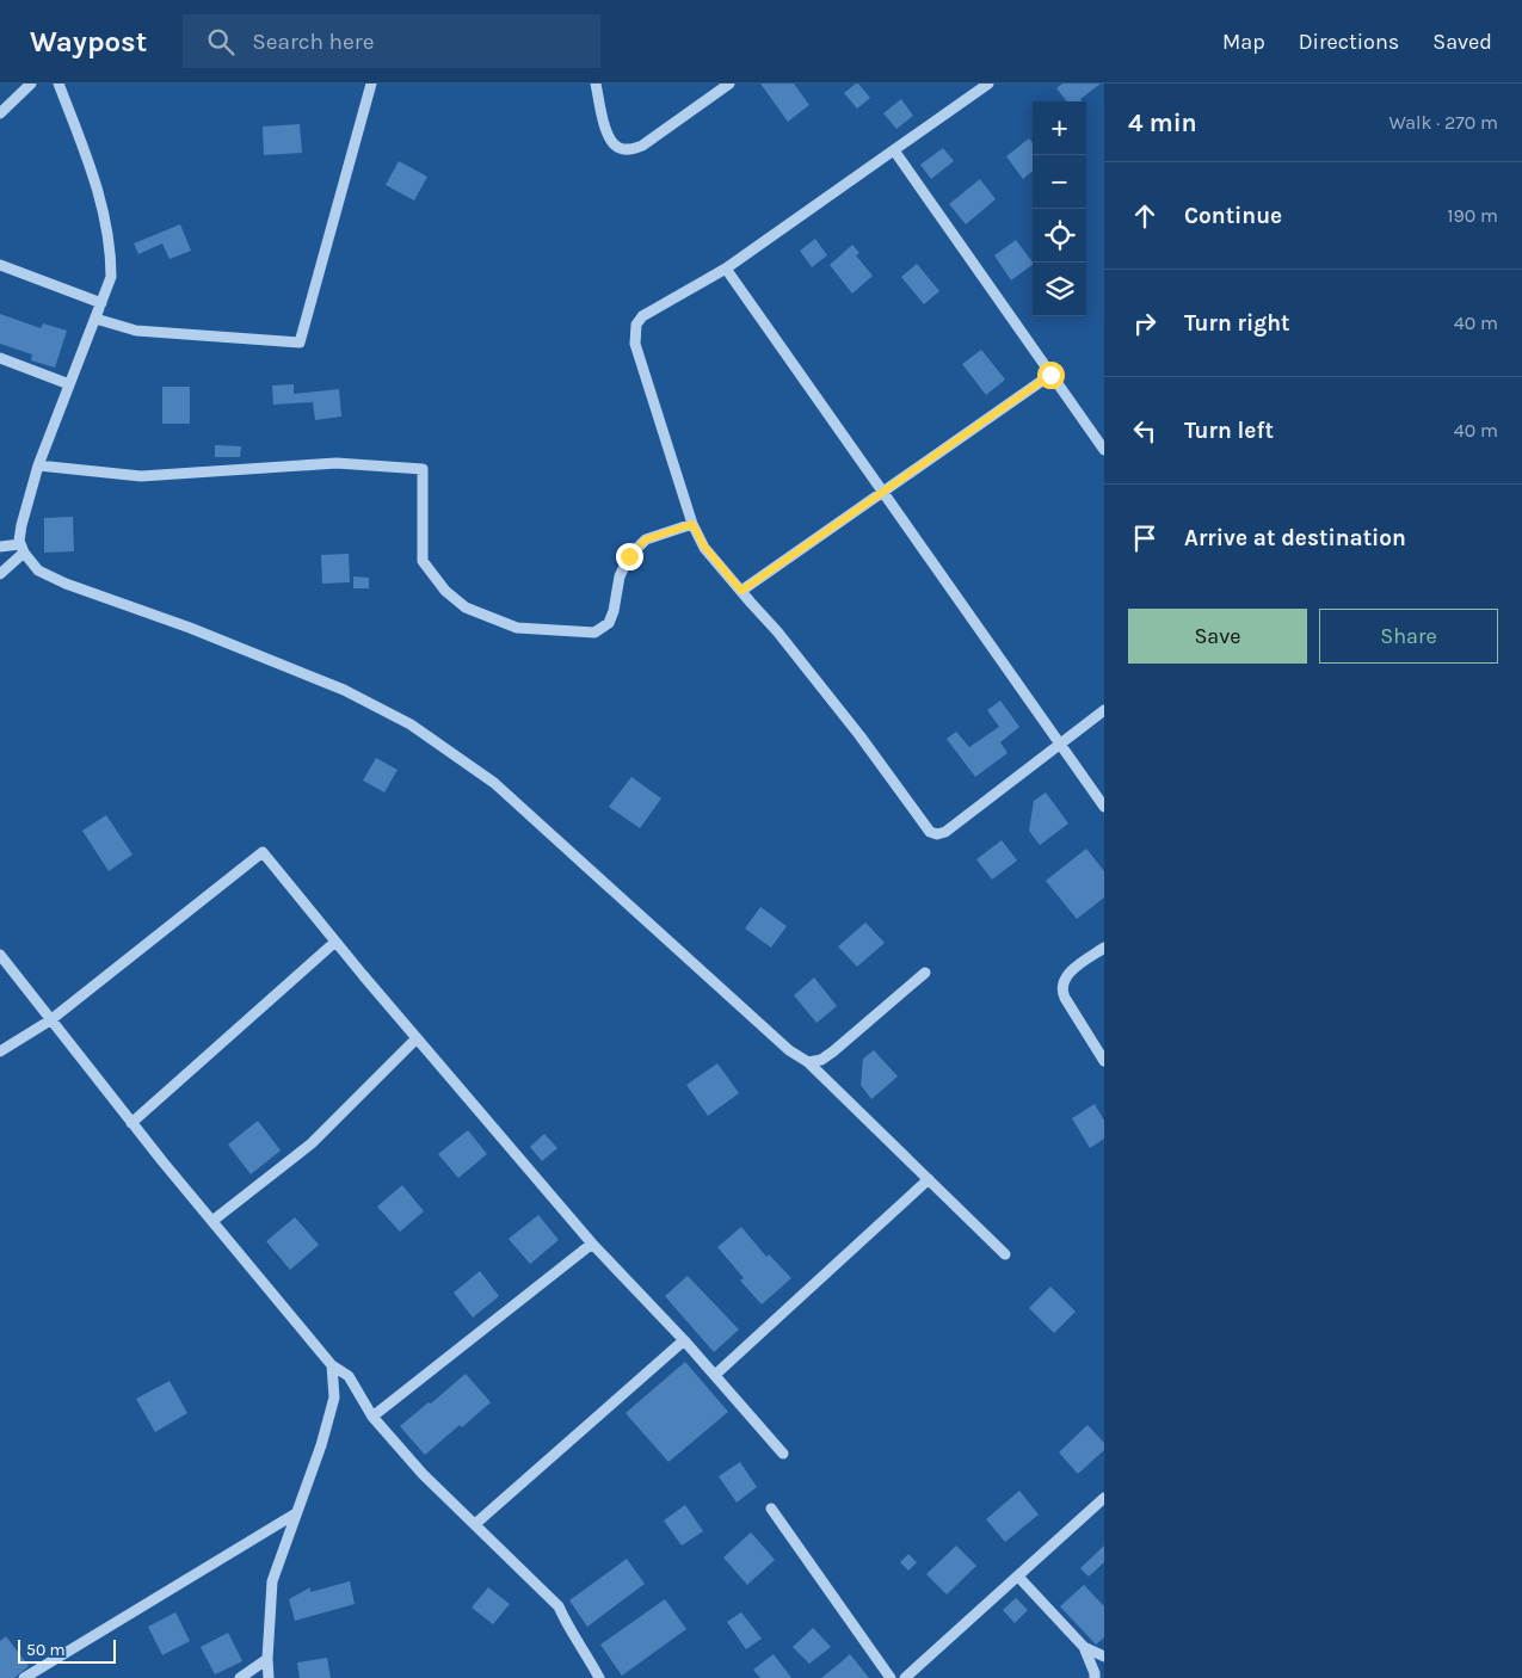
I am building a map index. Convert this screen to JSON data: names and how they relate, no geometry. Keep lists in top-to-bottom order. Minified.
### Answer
{"scale_bar":"50 m","page":{"header":"Waypost","search":"Search here","nav":["Map","Directions","Saved"],"heading":["4 min","Walk · 270 m"],"map_buttons":["+","−"],"list":[["Continue","190 m"],["Turn right","40 m"],["Turn left","40 m"],"Arrive at destination"],"buttons":["Save","Share"],"scale":"50 m"}}
